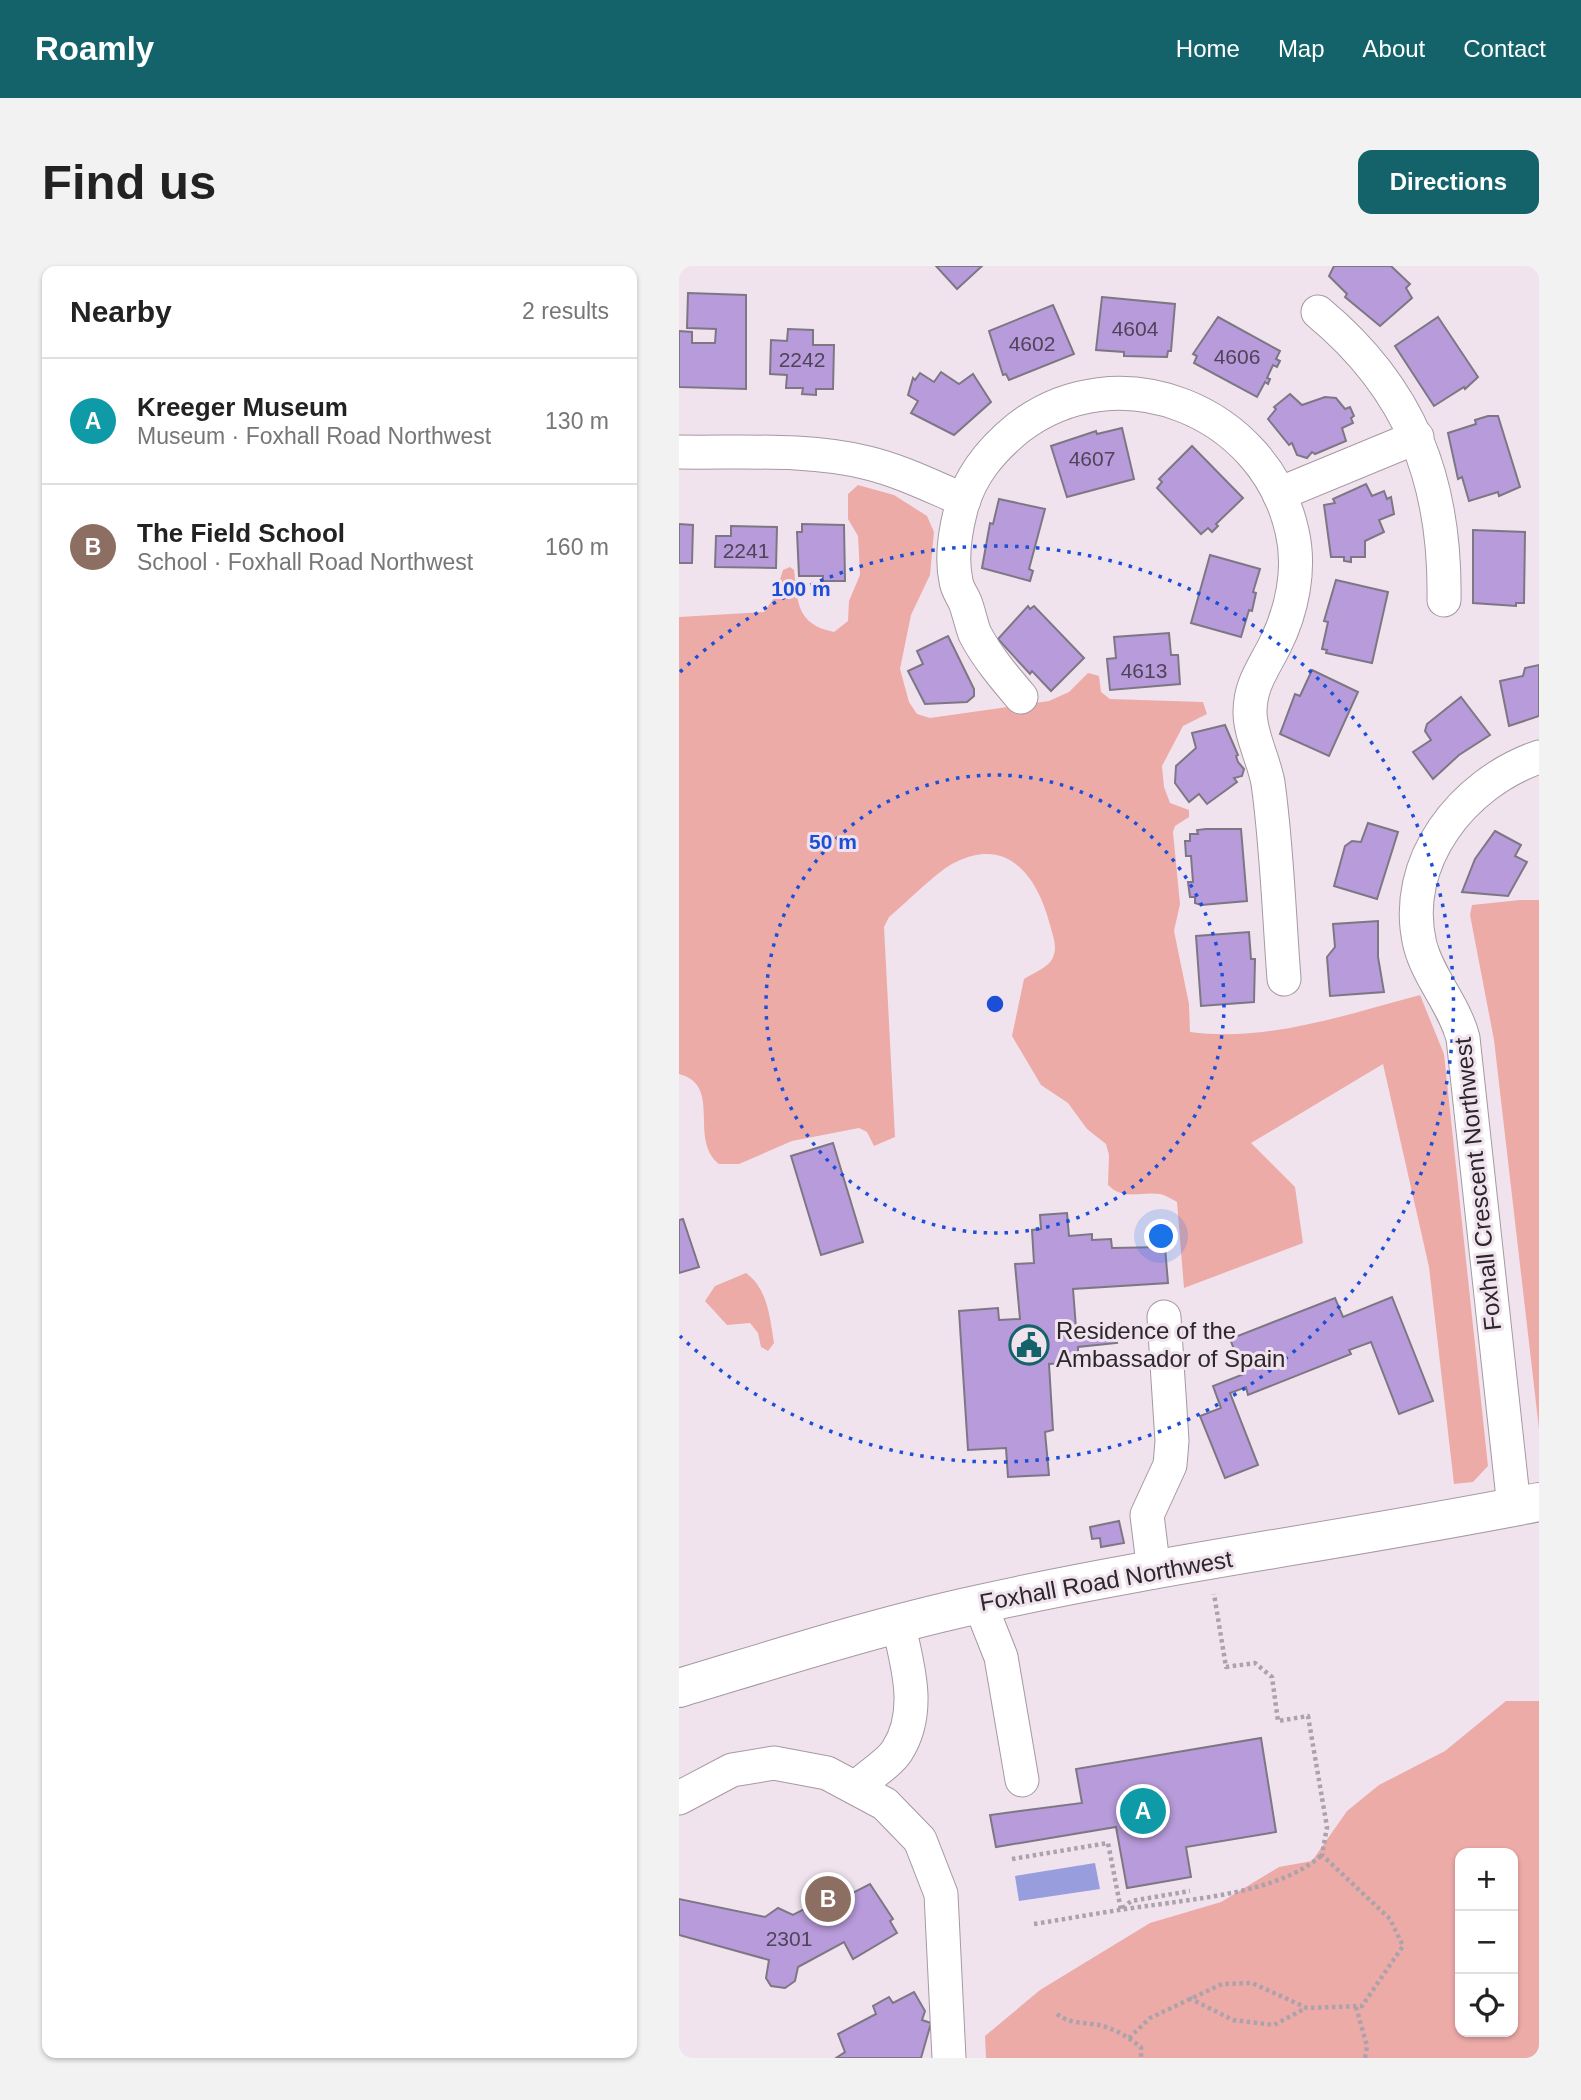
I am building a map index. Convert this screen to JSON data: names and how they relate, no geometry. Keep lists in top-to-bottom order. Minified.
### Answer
{"streets":{"main road":["Foxhall Road Northwest"],"street":["Foxhall Crescent Northwest"]},"crossings":[["Foxhall Crescent Northwest","Foxhall Road Northwest"]],"places":{"public building":["Residence of the Ambassador of Spain"]},"house_numbers":["4604","4602","4606","2242","4607","2241","4613","2301"],"page":{"header":"Roamly","nav":["Home","Map","About","Contact"],"buttons":"Directions","title":"Find us","heading":["Nearby","2 results"],"list":[{"mark":"A","name":"Kreeger Museum","note":"Museum · Foxhall Road Northwest","value":"130 m"},{"mark":"B","name":"The Field School","note":"School · Foxhall Road Northwest","value":"160 m"}],"pins":["A","B"],"map_buttons":["+","−"]},"rings":["100 m","50 m"]}
